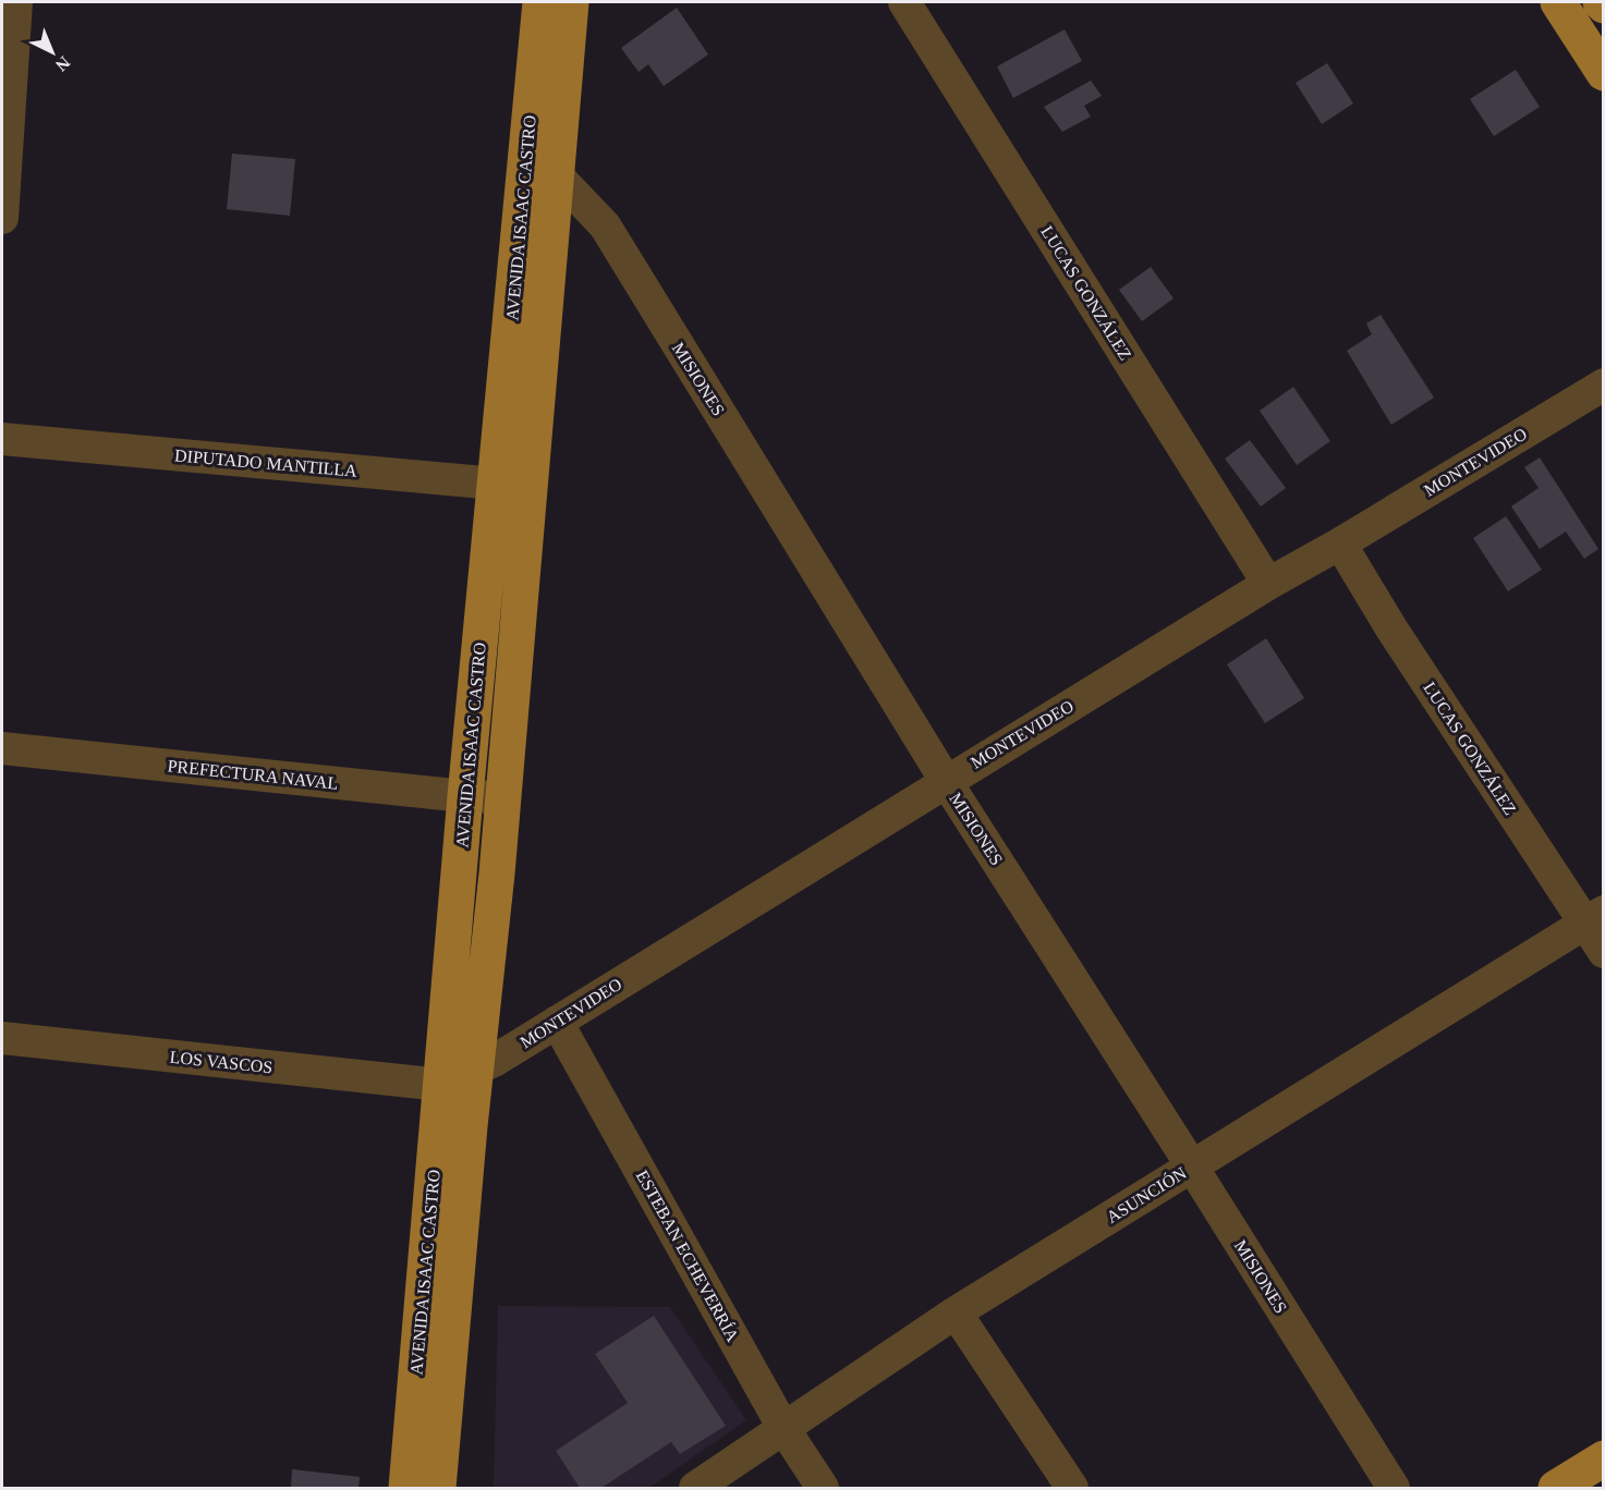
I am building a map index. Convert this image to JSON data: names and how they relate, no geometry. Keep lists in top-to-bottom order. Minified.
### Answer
{"streets":{"main road":["AVENIDA ISAAC CASTRO"],"street":["LUCAS GONZÁLEZ","MISIONES","MONTEVIDEO","DIPUTADO MANTILLA","PREFECTURA NAVAL","LOS VASCOS","ASUNCIÓN","ESTEBAN ECHEVERRÍA"]},"crossings":[["AVENIDA ISAAC CASTRO","MISIONES"],["AVENIDA ISAAC CASTRO","MONTEVIDEO"],["AVENIDA ISAAC CASTRO","DIPUTADO MANTILLA"],["AVENIDA ISAAC CASTRO","PREFECTURA NAVAL"],["AVENIDA ISAAC CASTRO","LOS VASCOS"],["LUCAS GONZÁLEZ","MONTEVIDEO"],["LUCAS GONZÁLEZ","ASUNCIÓN"],["MISIONES","MONTEVIDEO"],["MISIONES","ASUNCIÓN"],["MONTEVIDEO","LOS VASCOS"],["MONTEVIDEO","ESTEBAN ECHEVERRÍA"],["ASUNCIÓN","ESTEBAN ECHEVERRÍA"]],"north":"bottom right"}
